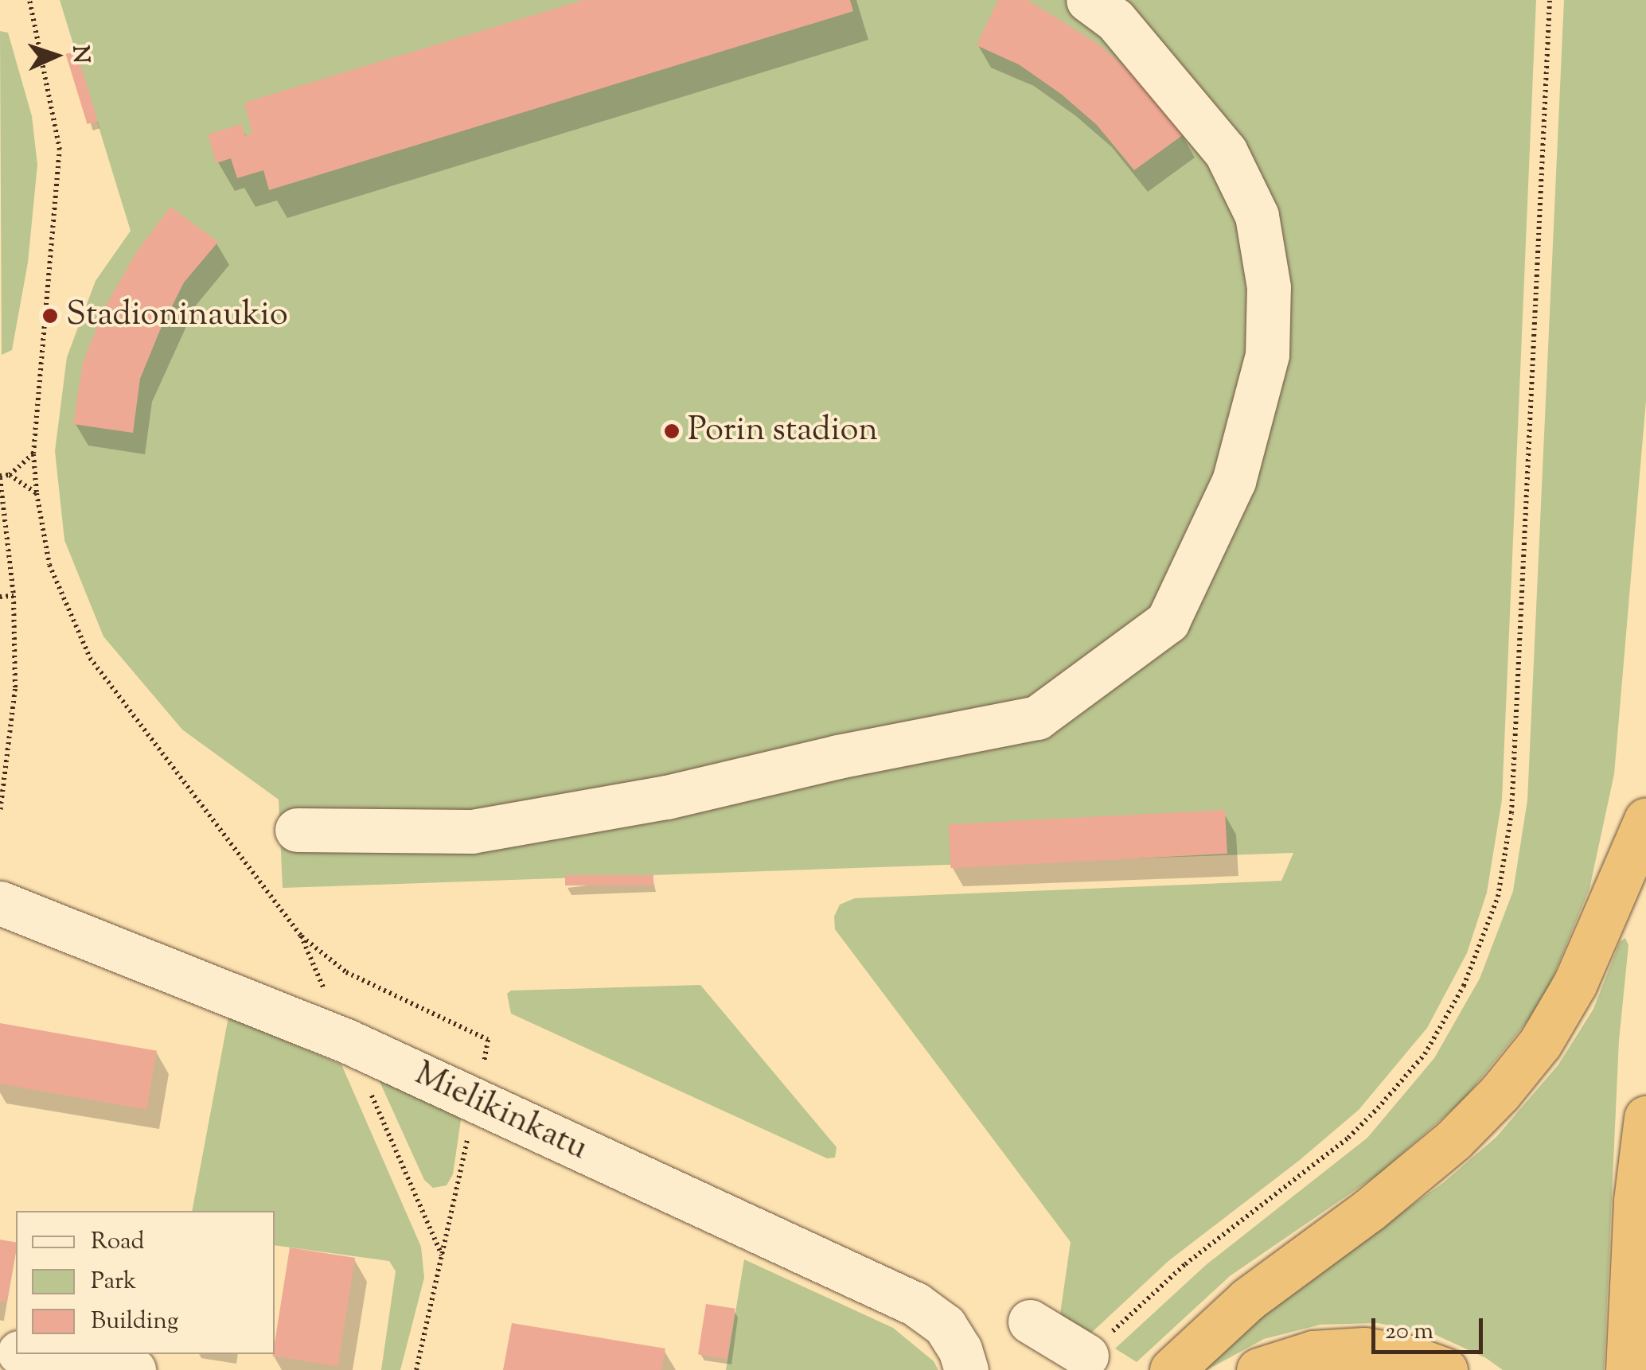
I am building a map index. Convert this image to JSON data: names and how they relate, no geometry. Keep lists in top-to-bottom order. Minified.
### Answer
{"streets":{"street":["Mielikinkatu"]},"places":["Stadioninaukio","Porin stadion"],"legend":["Road","Park","Building"],"scale_bar":"20 m","north":"right"}
